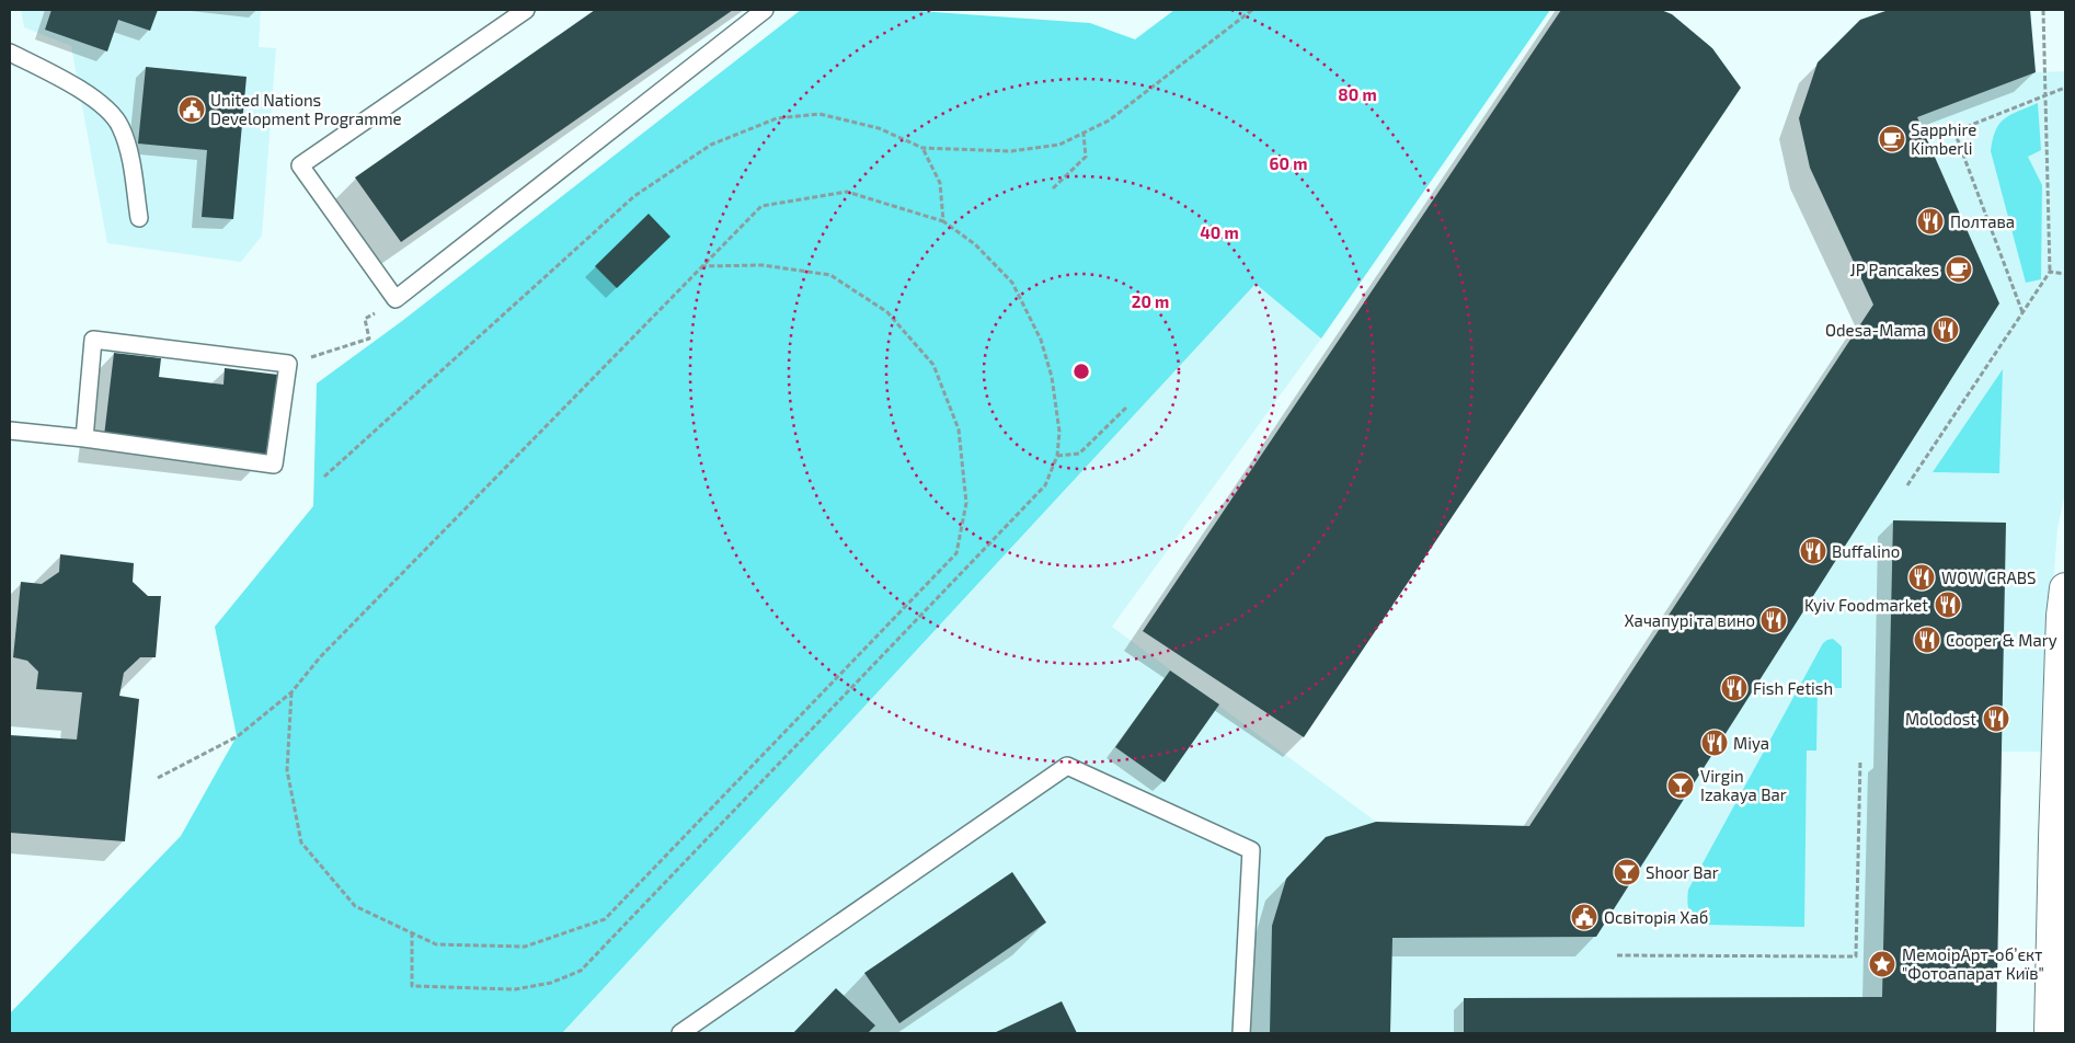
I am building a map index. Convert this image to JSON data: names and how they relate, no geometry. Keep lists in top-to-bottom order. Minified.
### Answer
{"places":{"public building":["United Nations Development Programme","Освіторія Хаб"],"cafe":["Sapphire Kimberli","JP Pancakes"],"restaurant":["Полтава","Odesa-Mama","Buffalino","WOW CRABS","Kyiv Foodmarket","Хачапурі та вино","Cooper & Mary","Fish Fetish","Molodost","Miya"],"bar":["Virgin Izakaya Bar","Shoor Bar"],"place":["МемоірАрт-обʼєкт \"Фотоапарат Київ\""]},"rings":["80 m","60 m","40 m","20 m"]}
